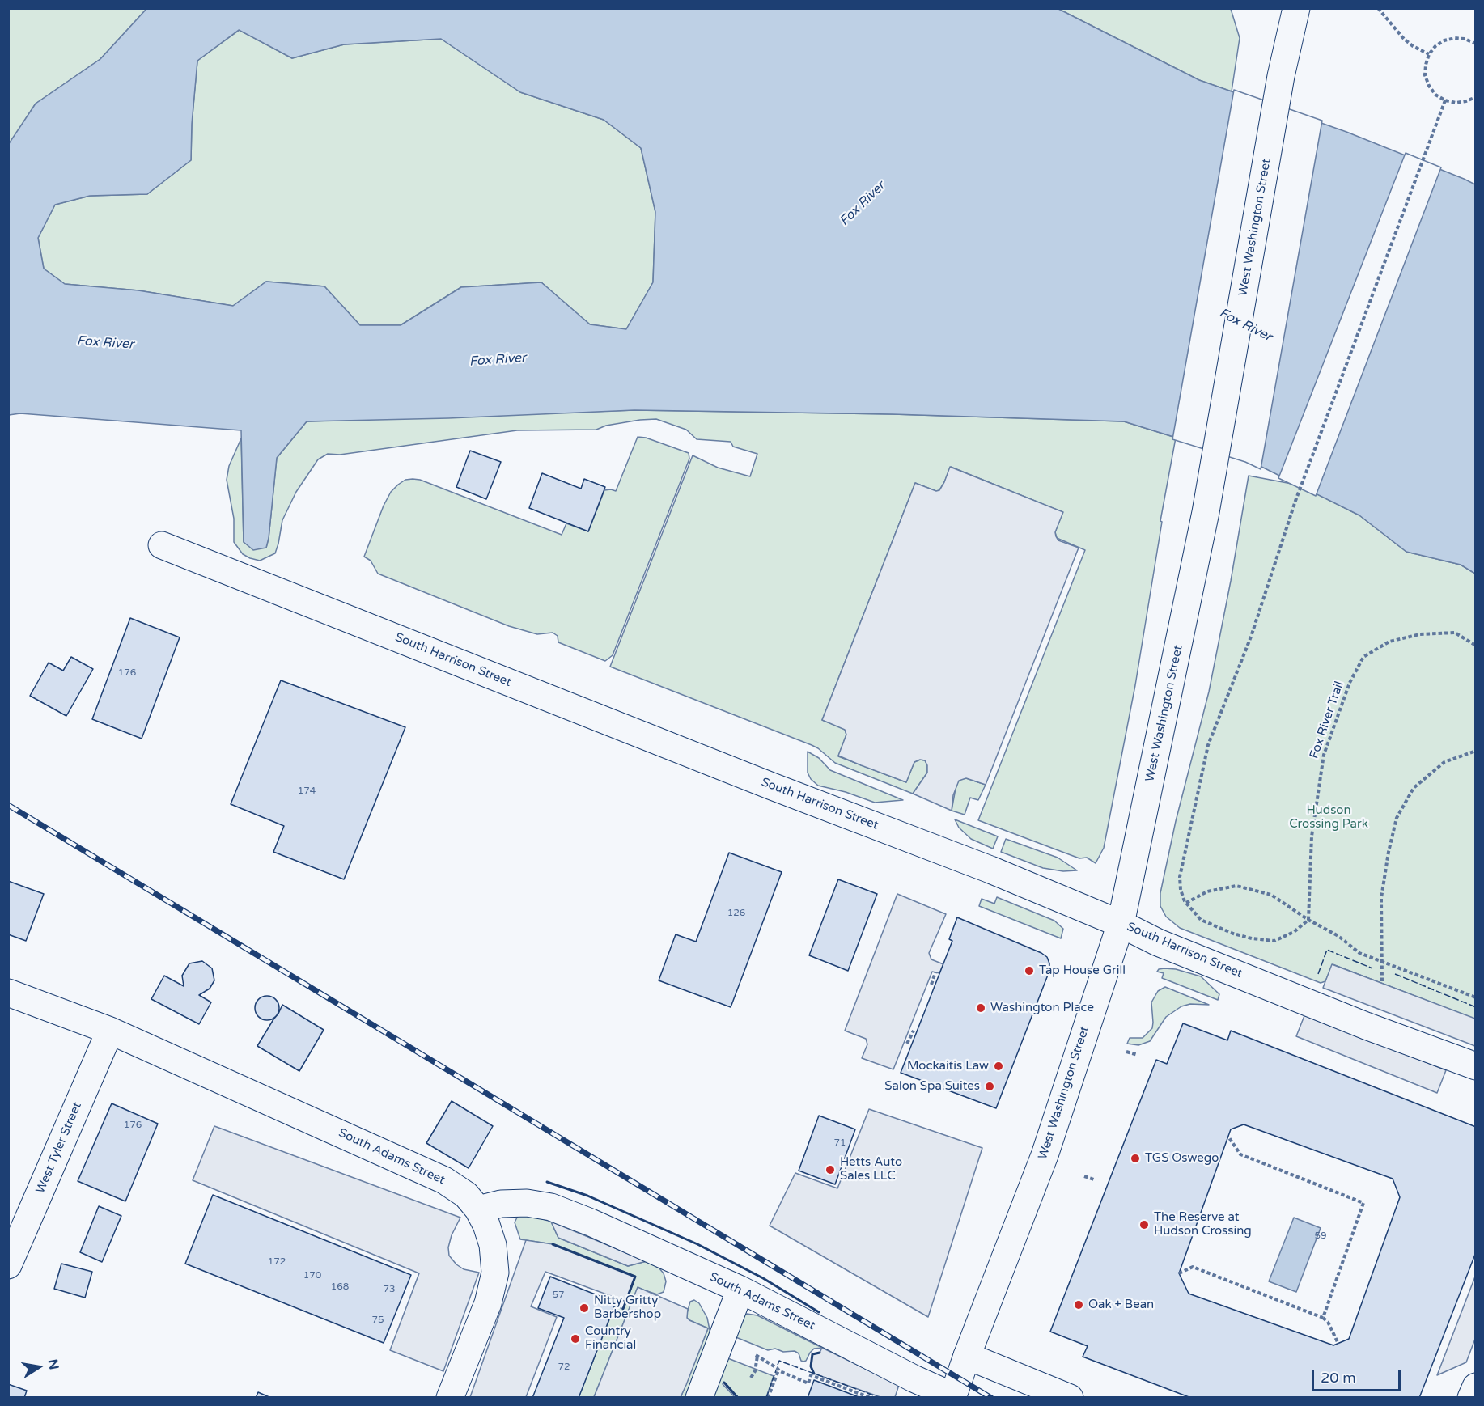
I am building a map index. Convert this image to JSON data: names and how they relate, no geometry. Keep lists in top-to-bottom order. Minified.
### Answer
{"streets":{"street":["West Washington Street","South Harrison Street","West Tyler Street","South Adams Street"],"path":["Fox River Trail"]},"crossings":[["West Washington Street","South Harrison Street"],["West Washington Street","South Adams Street"],["West Tyler Street","South Adams Street"]],"water":["Fox River"],"parks":["Hudson Crossing Park"],"places":["Tap House Grill","Washington Place","Mockaitis Law","Salon Spa Suites","TGS Oswego","Hetts Auto Sales LLC","The Reserve at Hudson Crossing","Oak + Bean","Nitty Gritty Barbershop","Country Financial"],"house_numbers":["176","174","126","176","71","59","172","170","168","73","57","75","72"],"scale_bar":"20 m","north":"right"}
